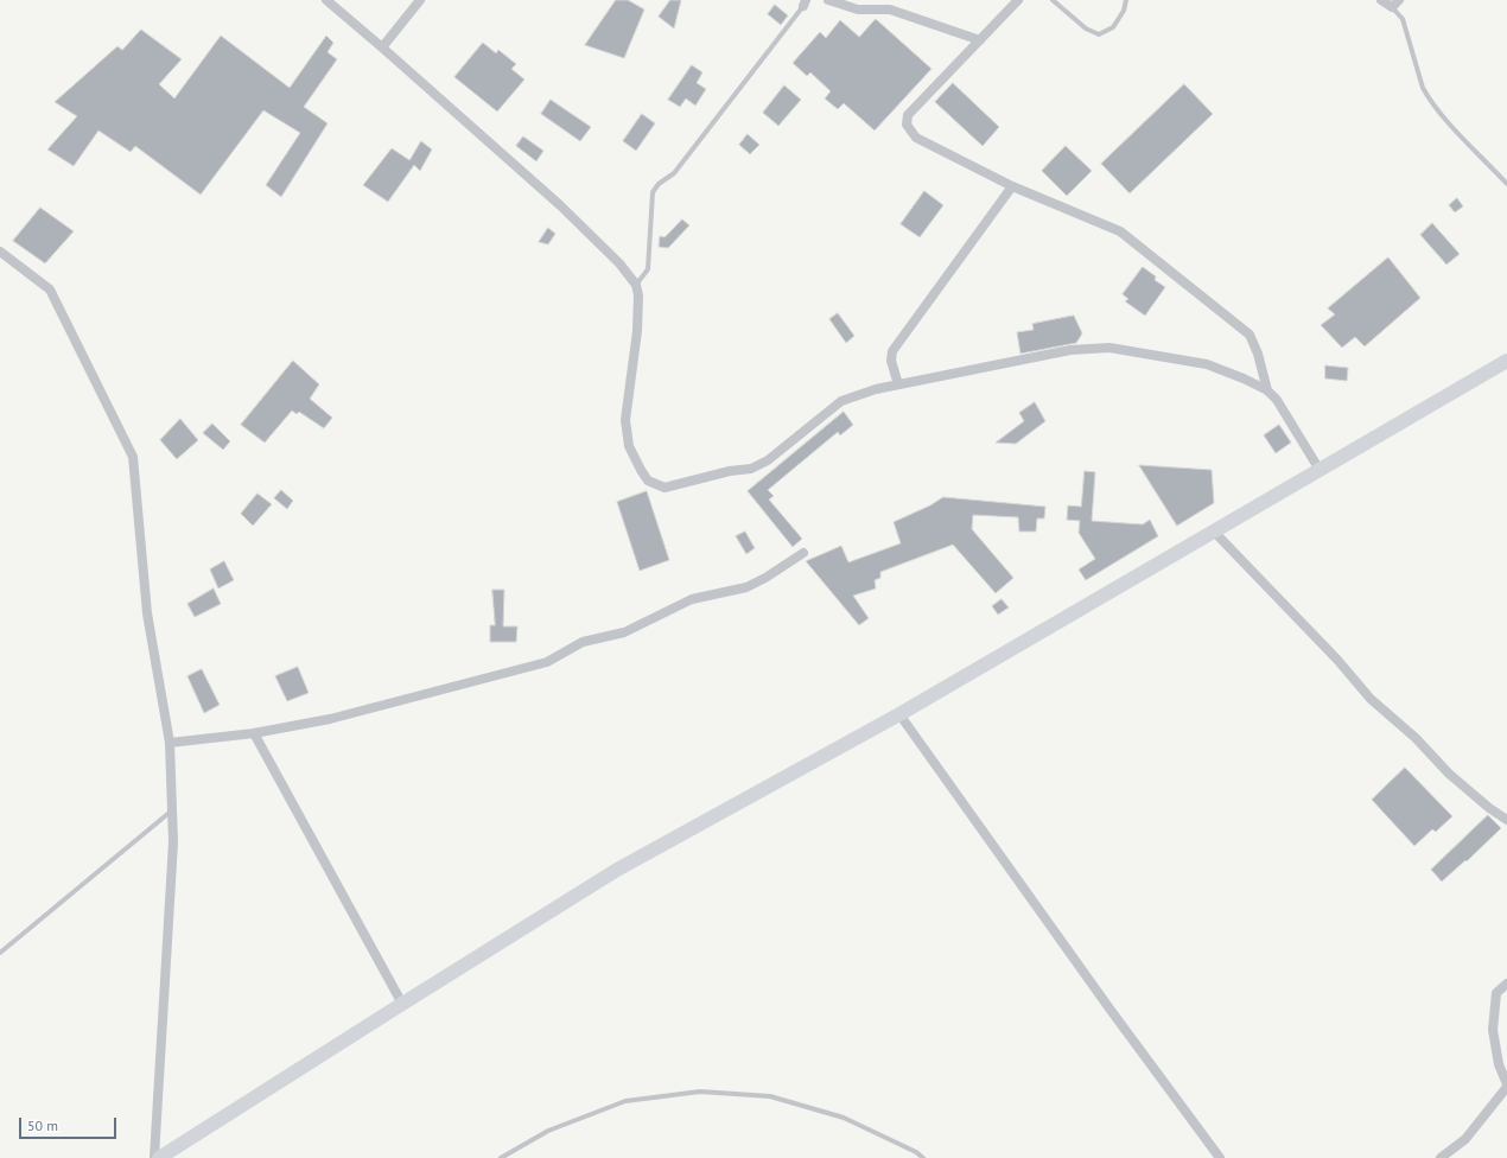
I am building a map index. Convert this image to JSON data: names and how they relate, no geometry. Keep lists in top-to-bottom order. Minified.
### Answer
{"scale_bar":"50 m"}
